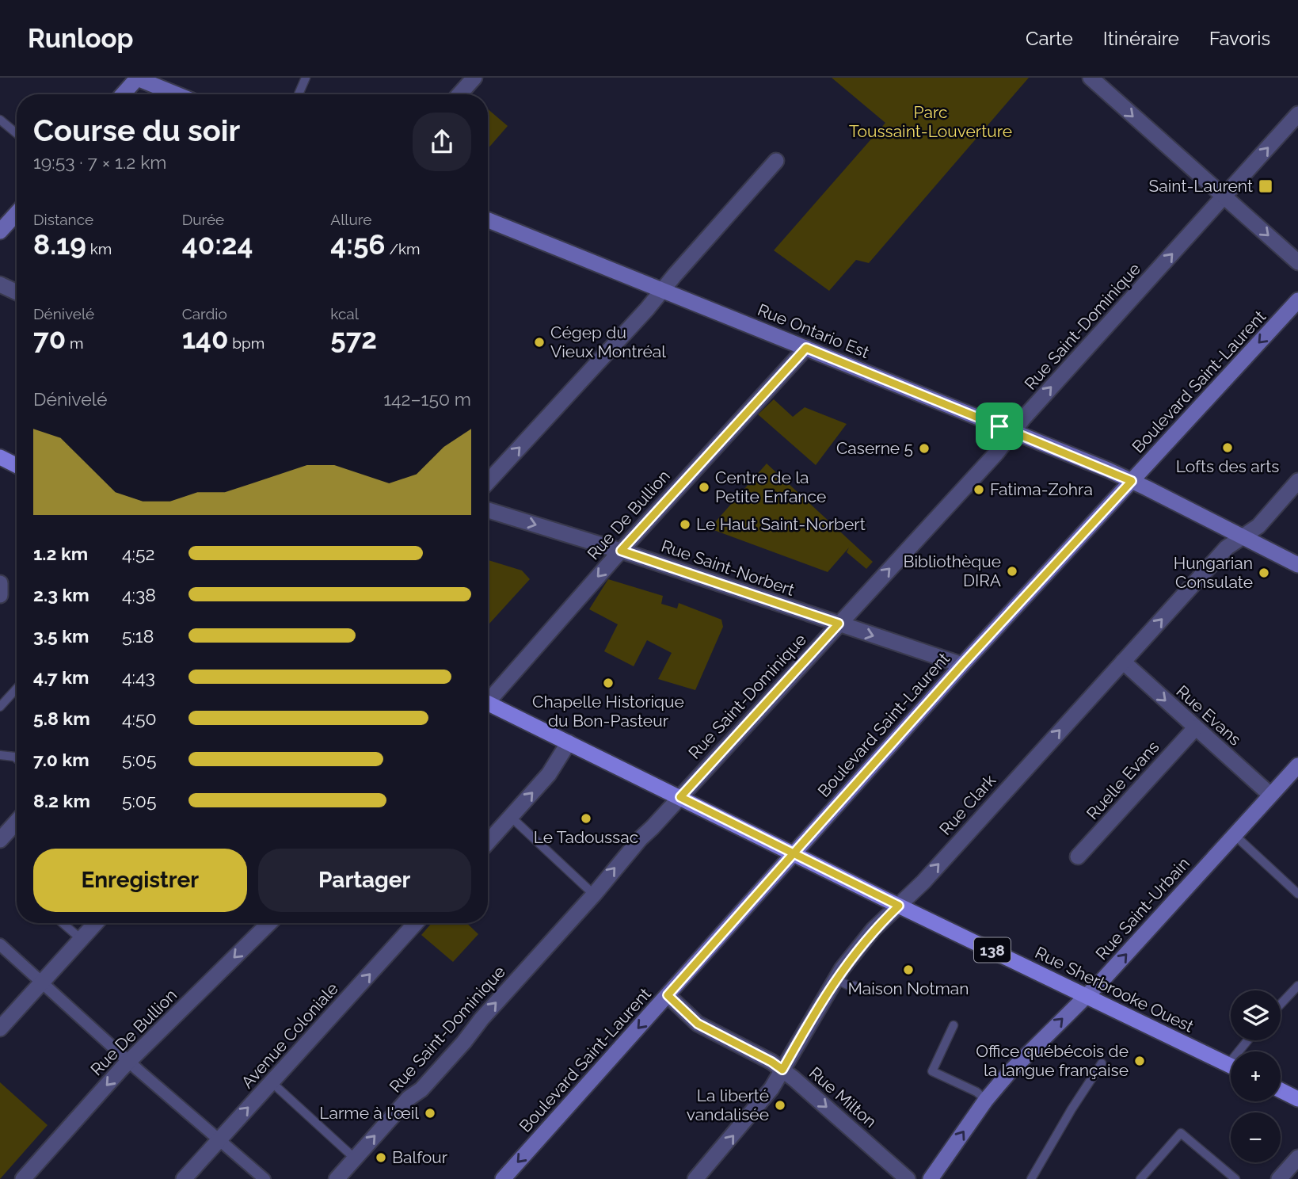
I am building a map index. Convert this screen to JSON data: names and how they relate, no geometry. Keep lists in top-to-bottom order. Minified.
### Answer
{"streets":{"main road":["Rue Ontario Est","Boulevard Saint-Laurent","Rue Saint-Urbain","138","Rue Sherbrooke Ouest"],"street":["Rue Saint-Dominique","Rue De Bullion","Rue Saint-Norbert","Rue Evans","Ruelle Evans","Rue Clark","Avenue Coloniale","Rue Milton"]},"crossings":[["Rue Saint-Dominique","Rue Ontario Est"],["Rue Saint-Dominique","Rue Saint-Norbert"],["Rue Saint-Dominique","138"],["Rue Ontario Est","Boulevard Saint-Laurent"],["Rue Ontario Est","Rue De Bullion"],["Rue Ontario Est","Rue Clark"],["Boulevard Saint-Laurent","Rue Saint-Norbert"],["Boulevard Saint-Laurent","138"],["Boulevard Saint-Laurent","Rue Sherbrooke Ouest"],["Boulevard Saint-Laurent","Rue Milton"],["Rue De Bullion","Rue Saint-Norbert"],["Rue Evans","Ruelle Evans"],["Rue Evans","Rue Clark"],["Rue Evans","Rue Saint-Urbain"],["Rue Clark","Rue Sherbrooke Ouest"],["Rue Clark","Rue Milton"],["Rue Saint-Urbain","Rue Sherbrooke Ouest"],["138","Rue Sherbrooke Ouest"]],"one_way":["Rue Saint-Dominique","Boulevard Saint-Laurent","Rue De Bullion","Rue Saint-Norbert","Rue Evans","Rue Clark","Rue Saint-Urbain","Avenue Coloniale","Rue Milton"],"parks":["Parc Toussaint-Louverture"],"places":{"transit":["Saint-Laurent"],"other":["Cégep du Vieux Montréal","Lofts des arts","Caserne 5","Centre de la Petite Enfance","Fatima-Zohra","Le Haut Saint-Norbert","Bibliothèque DIRA","Hungarian Consulate","Chapelle Historique du Bon-Pasteur","Le Tadoussac","Maison Notman","Office québécois de la langue française","La liberté vandalisée","Larme à l'œil","Balfour"]},"page":{"header":"Runloop","nav":["Carte","Itinéraire","Favoris"],"heading":["Course du soir","19:53 · 7 × 1.2 km"],"stats":[["Distance","8.19 km"],["Durée","40:24"],["Allure","4:56 /km"],["Dénivelé","70 m"],["Cardio","140 bpm"],["kcal","572"]],"chart":["Dénivelé","142–150 m"],"list":[{"name":"1.2 km","note":"4:52"},{"name":"2.3 km","note":"4:38"},{"name":"3.5 km","note":"5:18"},{"name":"4.7 km","note":"4:43"},{"name":"5.8 km","note":"4:50"},{"name":"7.0 km","note":"5:05"},{"name":"8.2 km","note":"5:05"}],"buttons":["Enregistrer","Partager"],"map_buttons":["+","−"]}}
